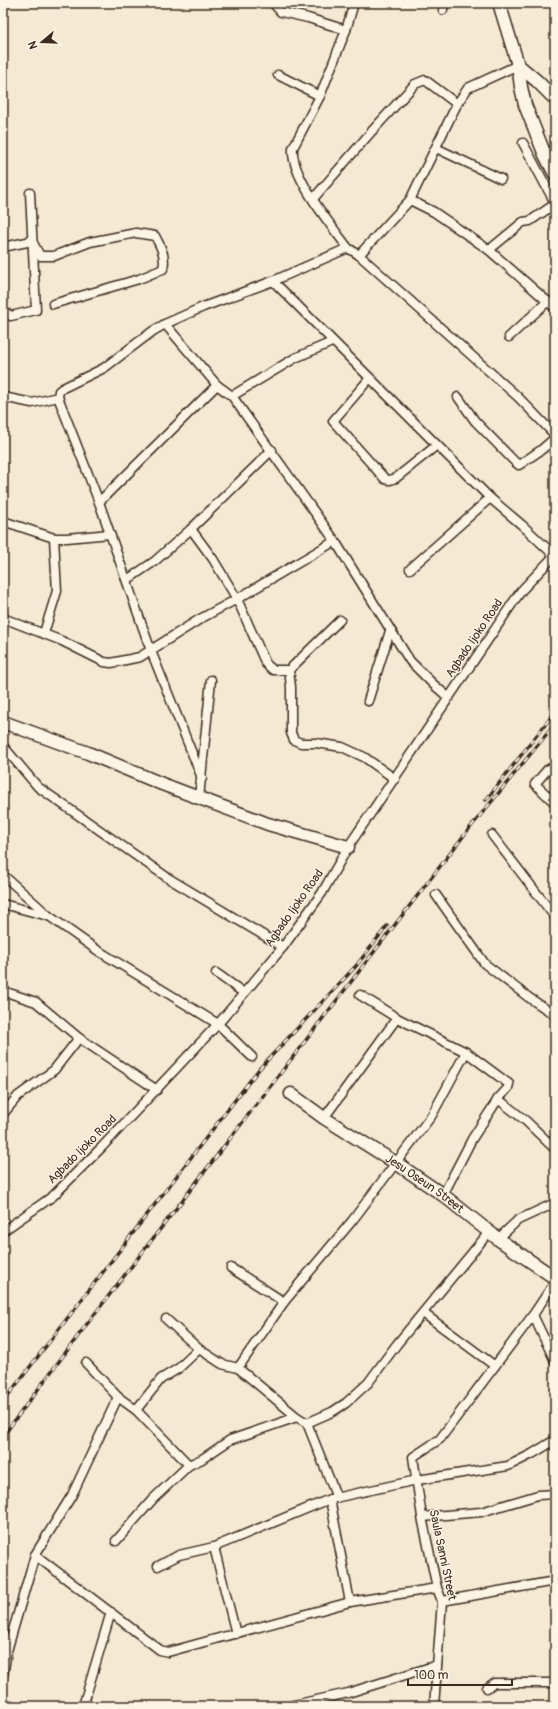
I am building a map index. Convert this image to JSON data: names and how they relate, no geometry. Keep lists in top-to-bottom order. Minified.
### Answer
{"streets":{"main road":["Jesu Oseun Street"],"street":["Agbado Ijoko Road","Saula Sanni Street"]},"scale_bar":"100 m","north":"left"}
